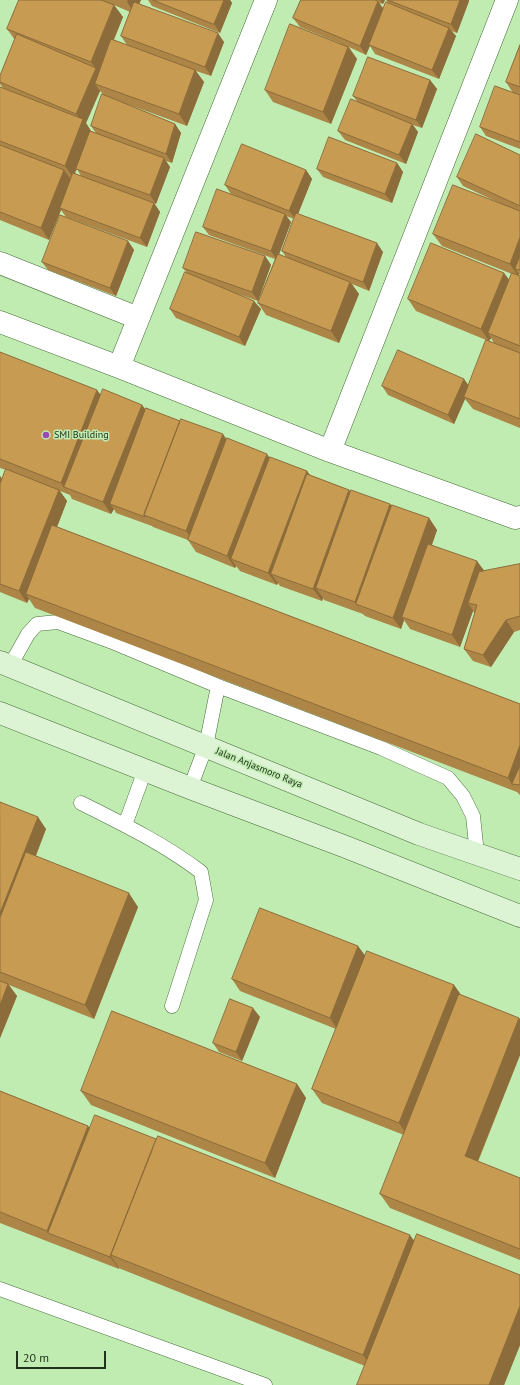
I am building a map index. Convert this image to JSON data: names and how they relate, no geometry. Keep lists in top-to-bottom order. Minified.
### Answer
{"streets":{"street":["Jalan Anjasmoro Raya"]},"places":["SMI Building"],"scale_bar":"20 m"}
